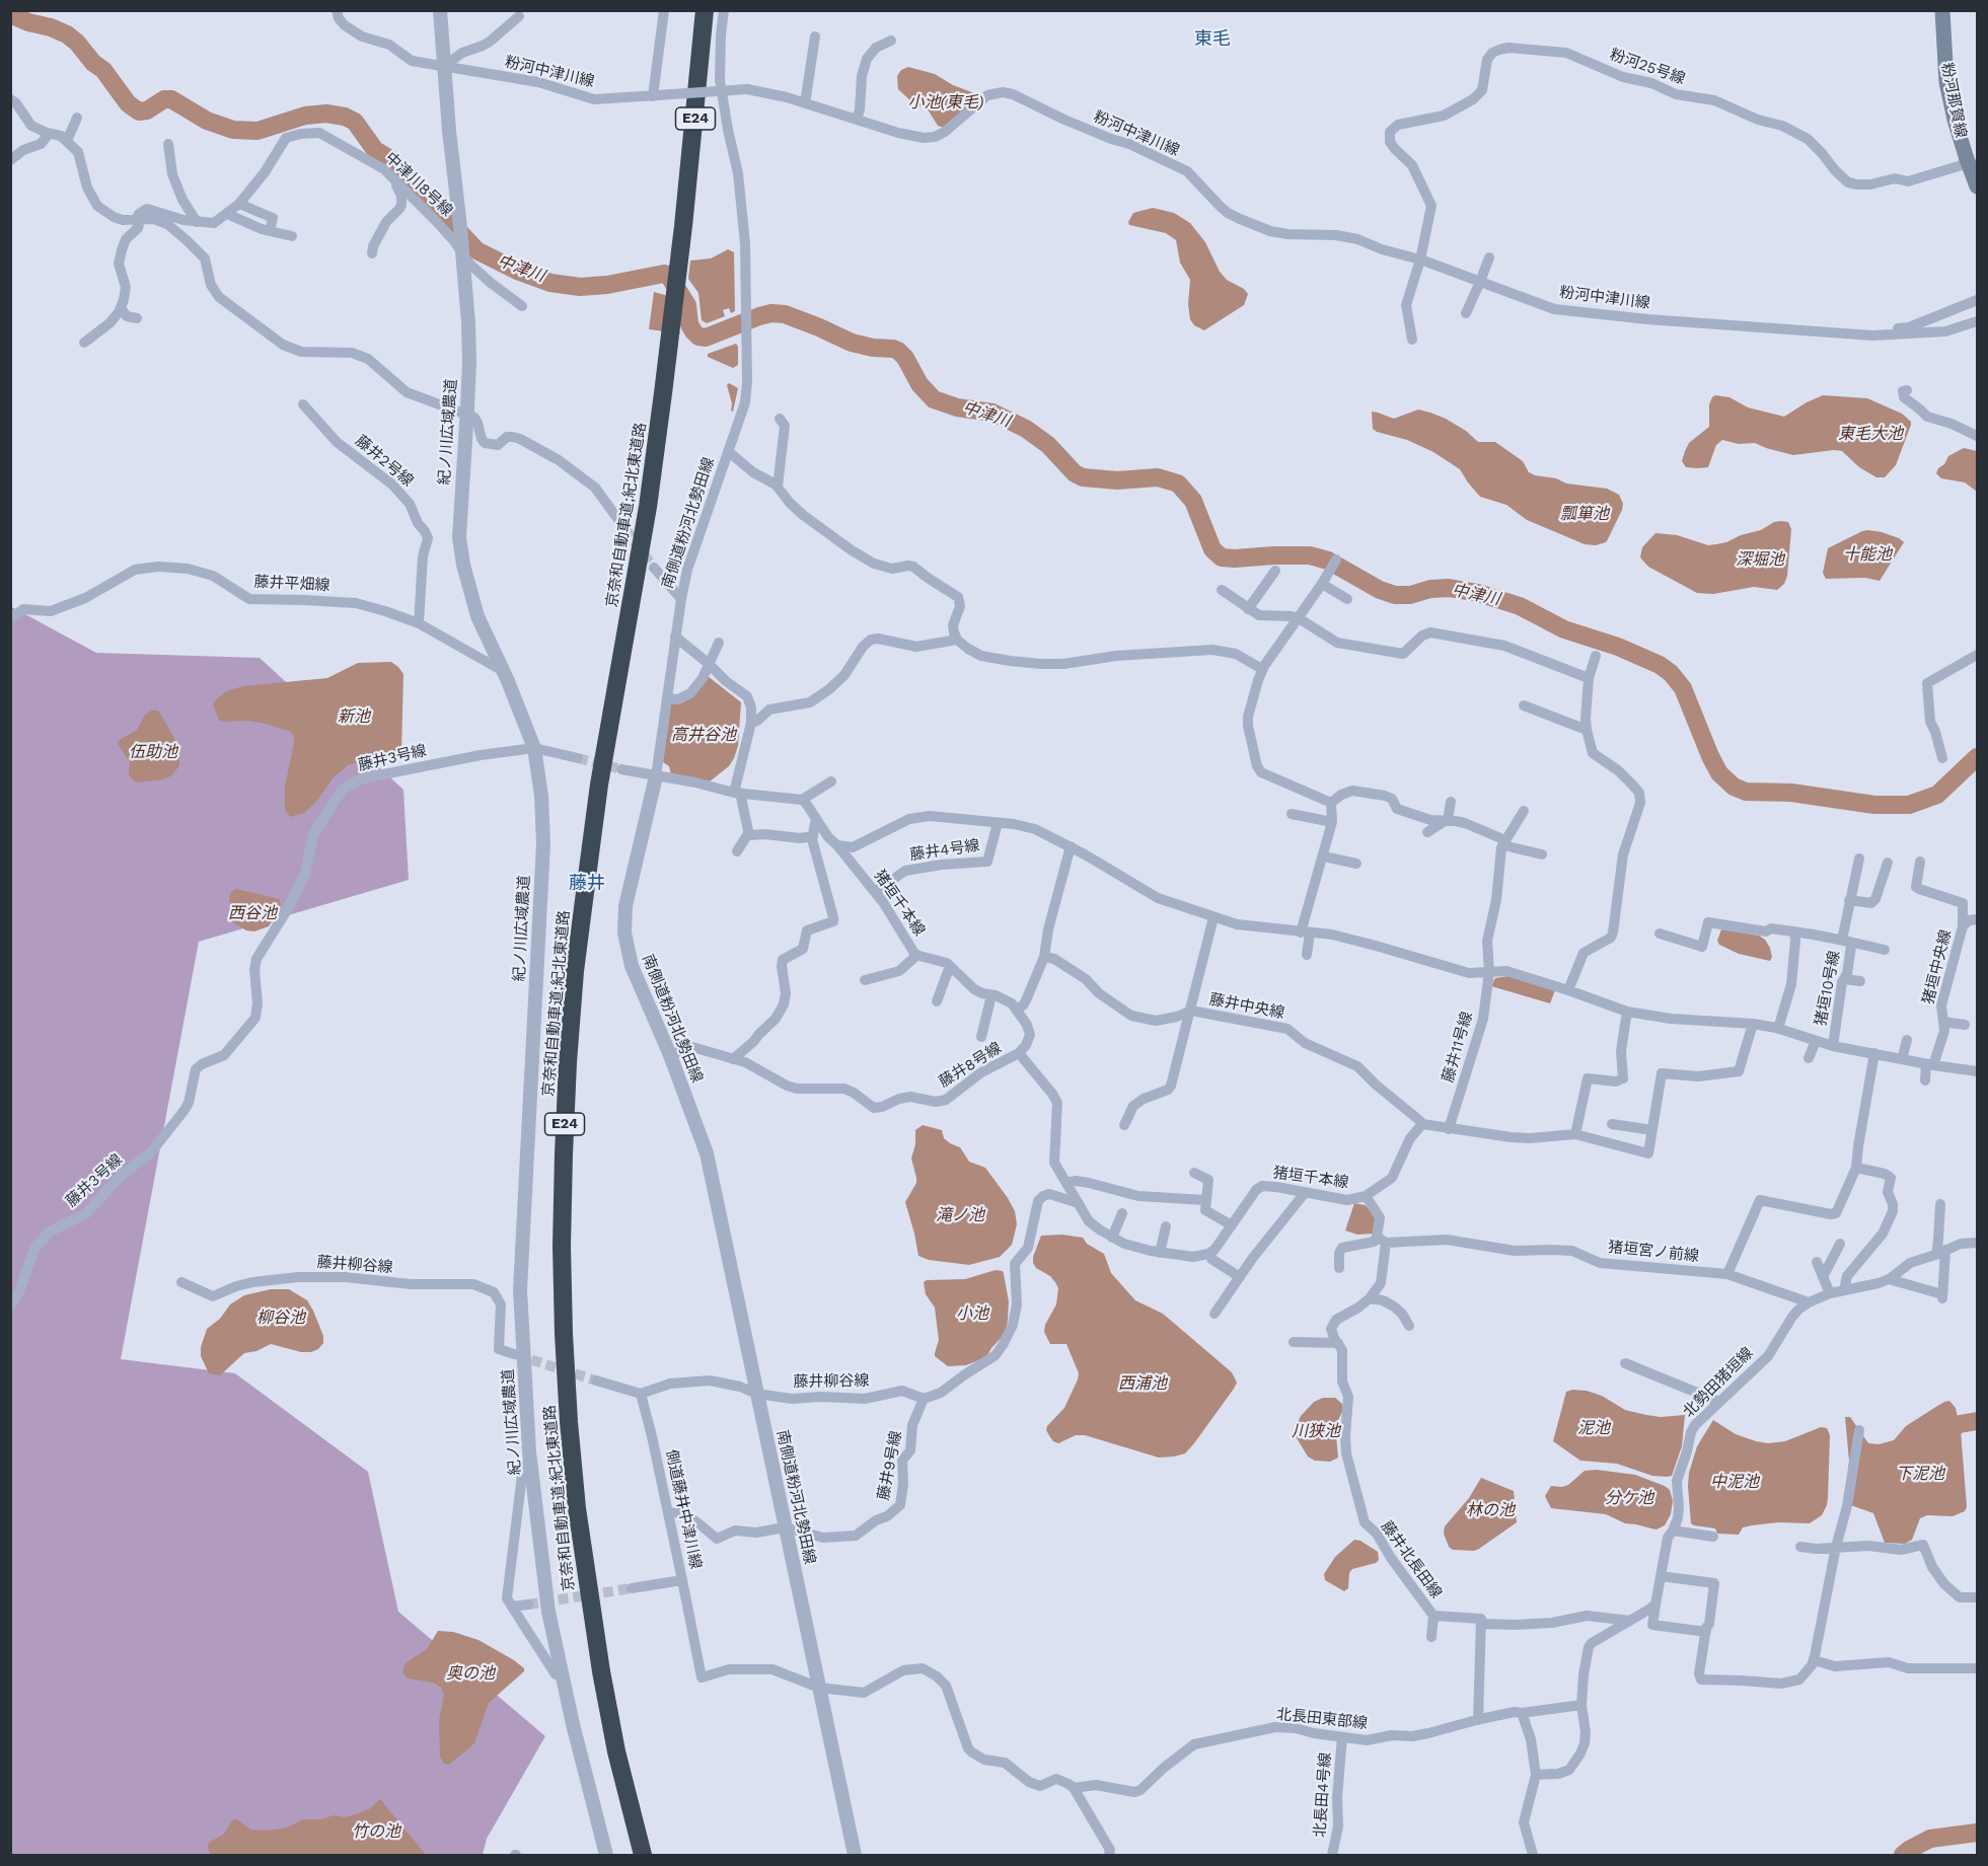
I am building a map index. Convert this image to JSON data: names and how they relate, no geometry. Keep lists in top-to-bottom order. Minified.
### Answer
{"streets":{"highway":["E24","京奈和自動車道;紀北東道路"],"main road":["粉河那賀線"],"street":["粉河25号線","粉河中津川線","中津川8号線","紀ノ川広域農道","藤井2号線","南側道粉河北勢田線","藤井平畑線","藤井3号線","藤井4号線","猪垣千本線","猪垣中央線","猪垣10号線","藤井中央線","藤井11号線","藤井8号線","猪垣宮ノ前線","藤井柳谷線","北勢田猪垣線","藤井9号線","側道藤井中津川線","藤井北長田線","北長田東部線","北長田4号線"]},"crossings":[["粉河25号線","粉河中津川線"],["粉河25号線","粉河那賀線"],["粉河中津川線","紀ノ川広域農道"],["紀ノ川広域農道","藤井平畑線"],["紀ノ川広域農道","藤井3号線"],["藤井2号線","藤井平畑線"],["南側道粉河北勢田線","藤井8号線"],["南側道粉河北勢田線","藤井柳谷線"],["南側道粉河北勢田線","藤井9号線"],["南側道粉河北勢田線","北長田東部線"],["藤井4号線","猪垣千本線"],["猪垣千本線","藤井中央線"],["猪垣千本線","藤井8号線"],["猪垣宮ノ前線","北勢田猪垣線"],["藤井柳谷線","藤井9号線"],["藤井柳谷線","側道藤井中津川線"],["藤井9号線","側道藤井中津川線"],["側道藤井中津川線","北長田東部線"],["北長田東部線","北長田4号線"]],"districts":["東毛","藤井"],"water":["小池(東毛)","中津川","東毛大池","瓢箪池","十能池","深堀池","新池","高井谷池","伍助池","西谷池","滝ノ池","小池","柳谷池","西浦池","泥池","川狭池","下泥池","中泥池","分ケ池","林の池","奥の池","竹の池"]}
